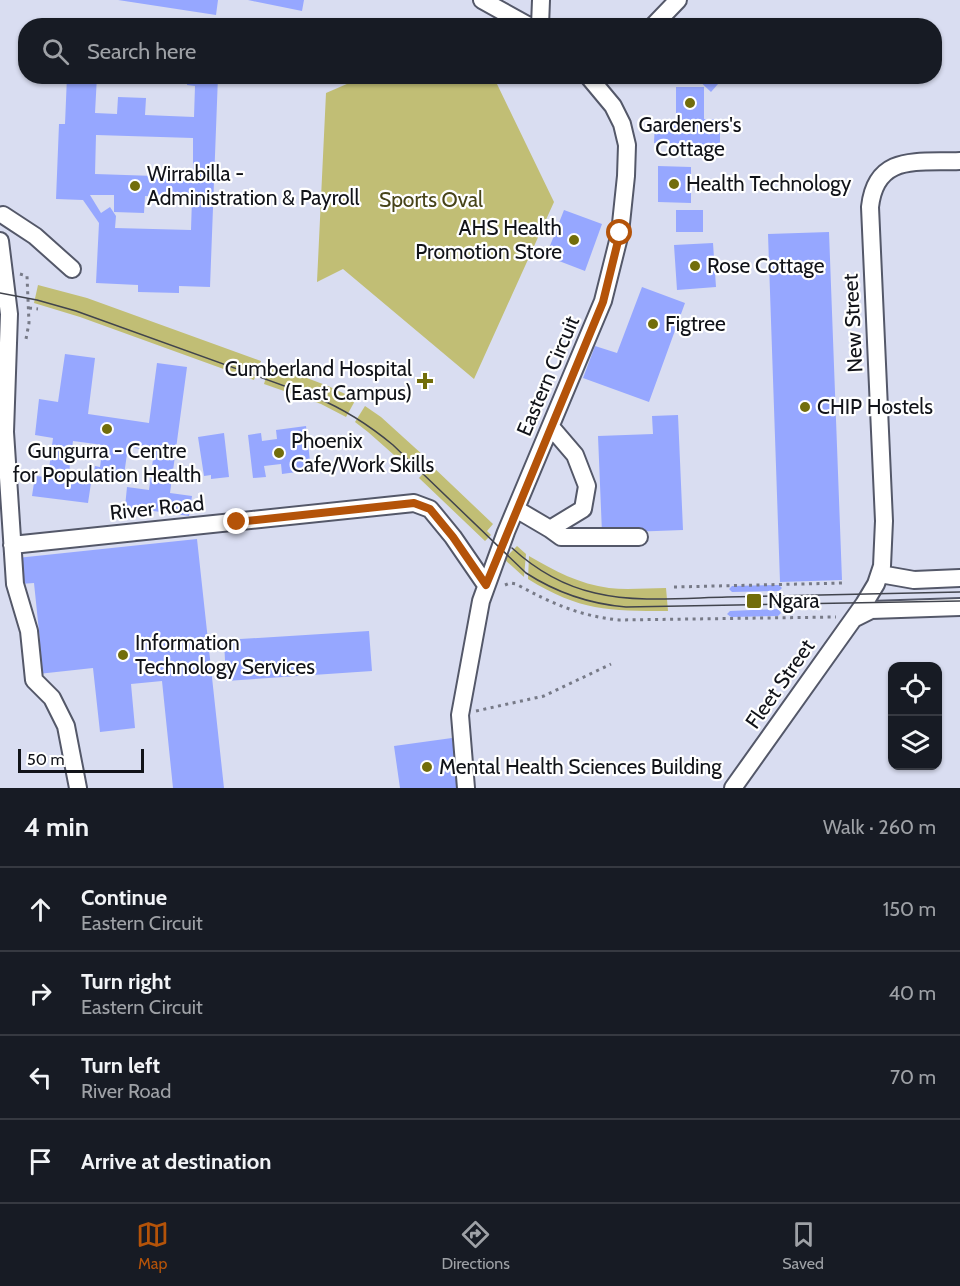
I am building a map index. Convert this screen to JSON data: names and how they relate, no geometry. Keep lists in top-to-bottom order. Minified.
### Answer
{"streets":{"street":["New Street","Eastern Circuit","River Road","Fleet Street"]},"crossings":[["New Street","Fleet Street"],["Eastern Circuit","River Road"]],"parks":["Sports Oval"],"places":{"other":["Gardeners's Cottage","Health Technology","Wirrabilla - Administration & Payroll","AHS Health Promotion Store","Rose Cottage","Figtree","CHIP Hostels","Gungurra - Centre for Population Health","Phoenix Cafe/Work Skills","Information Technology Services","Mental Health Sciences Building"],"health":["Cumberland Hospital (East Campus)"],"transit":["Ngara"]},"scale_bar":"50 m","page":{"search":"Search here","scale":"50 m","heading":["4 min","Walk · 260 m"],"list":[["Continue","Eastern Circuit","150 m"],["Turn right","Eastern Circuit","40 m"],["Turn left","River Road","70 m"],"Arrive at destination"],"nav":["Map","Directions","Saved"]}}
